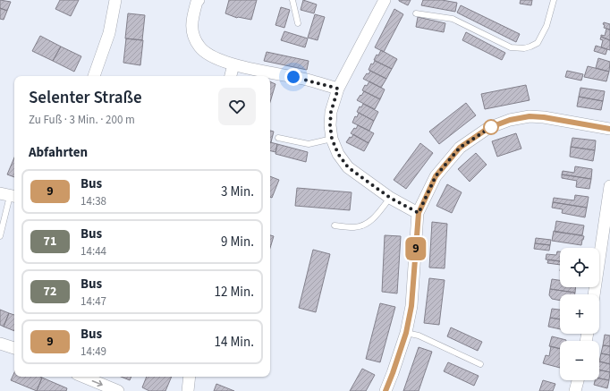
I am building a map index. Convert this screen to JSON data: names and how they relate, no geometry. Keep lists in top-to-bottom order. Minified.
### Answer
{"lines":["bus line 9"],"page":{"on_map":"9","heading":[["Selenter Straße","Zu Fuß · 3 Min. · 200 m"],"Abfahrten"],"list":[{"mark":"9","name":"Bus","note":"14:38","value":"3 Min."},{"mark":"71","name":"Bus","note":"14:44","value":"9 Min."},{"mark":"72","name":"Bus","note":"14:47","value":"12 Min."},{"mark":"9","name":"Bus","note":"14:49","value":"14 Min."}],"map_buttons":["+","−"]}}
